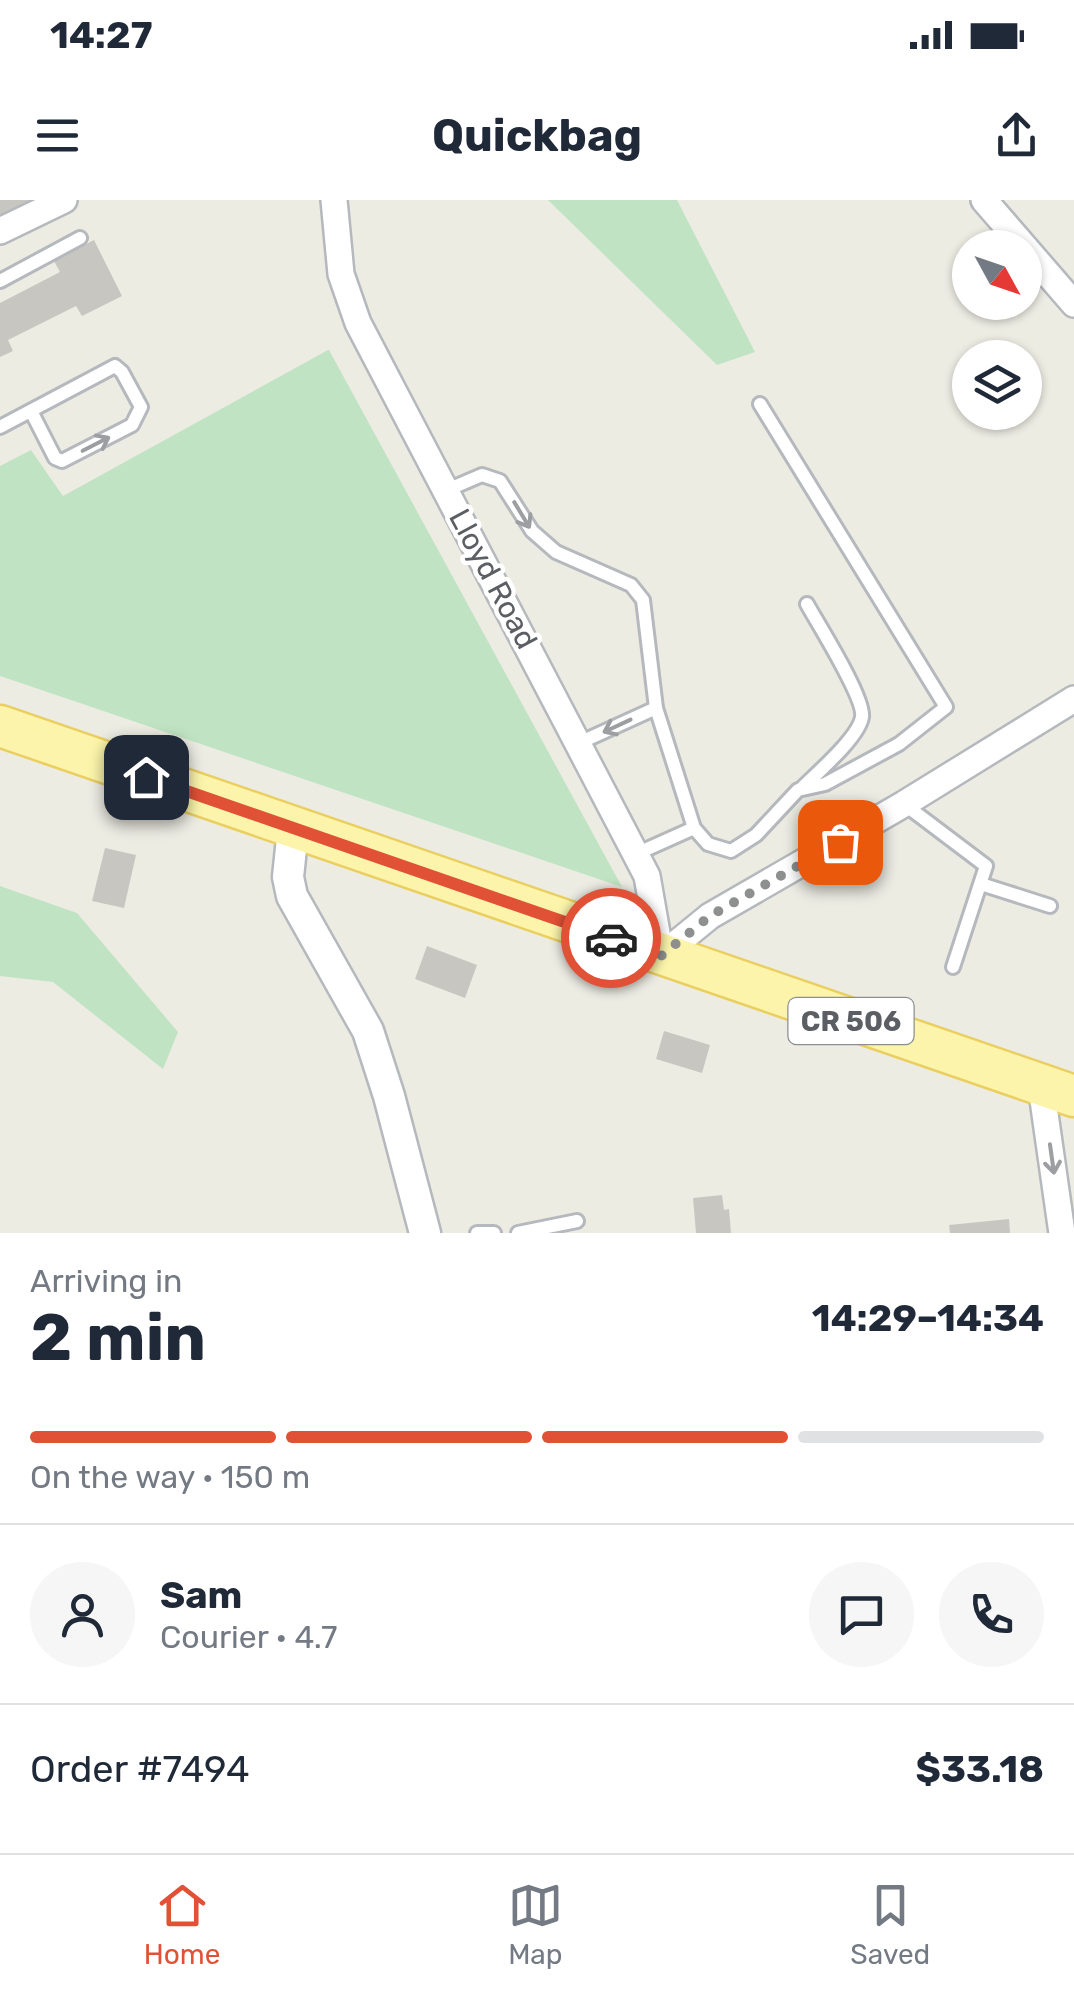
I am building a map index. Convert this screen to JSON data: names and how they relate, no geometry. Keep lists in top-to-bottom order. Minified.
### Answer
{"streets":{"main road":["CR 506"],"street":["Lloyd Road"]},"crossings":[["Lloyd Road","CR 506"]],"north":"bottom right","page":{"status":"14:27","header":"Quickbag","heading":["2 min","Arriving in","14:29–14:34"],"panel":["Sam","Courier · 4.7","Order #7494","$33.18"],"bar":"On the way · 150 m","tabs":["Home","Map","Saved"]}}
